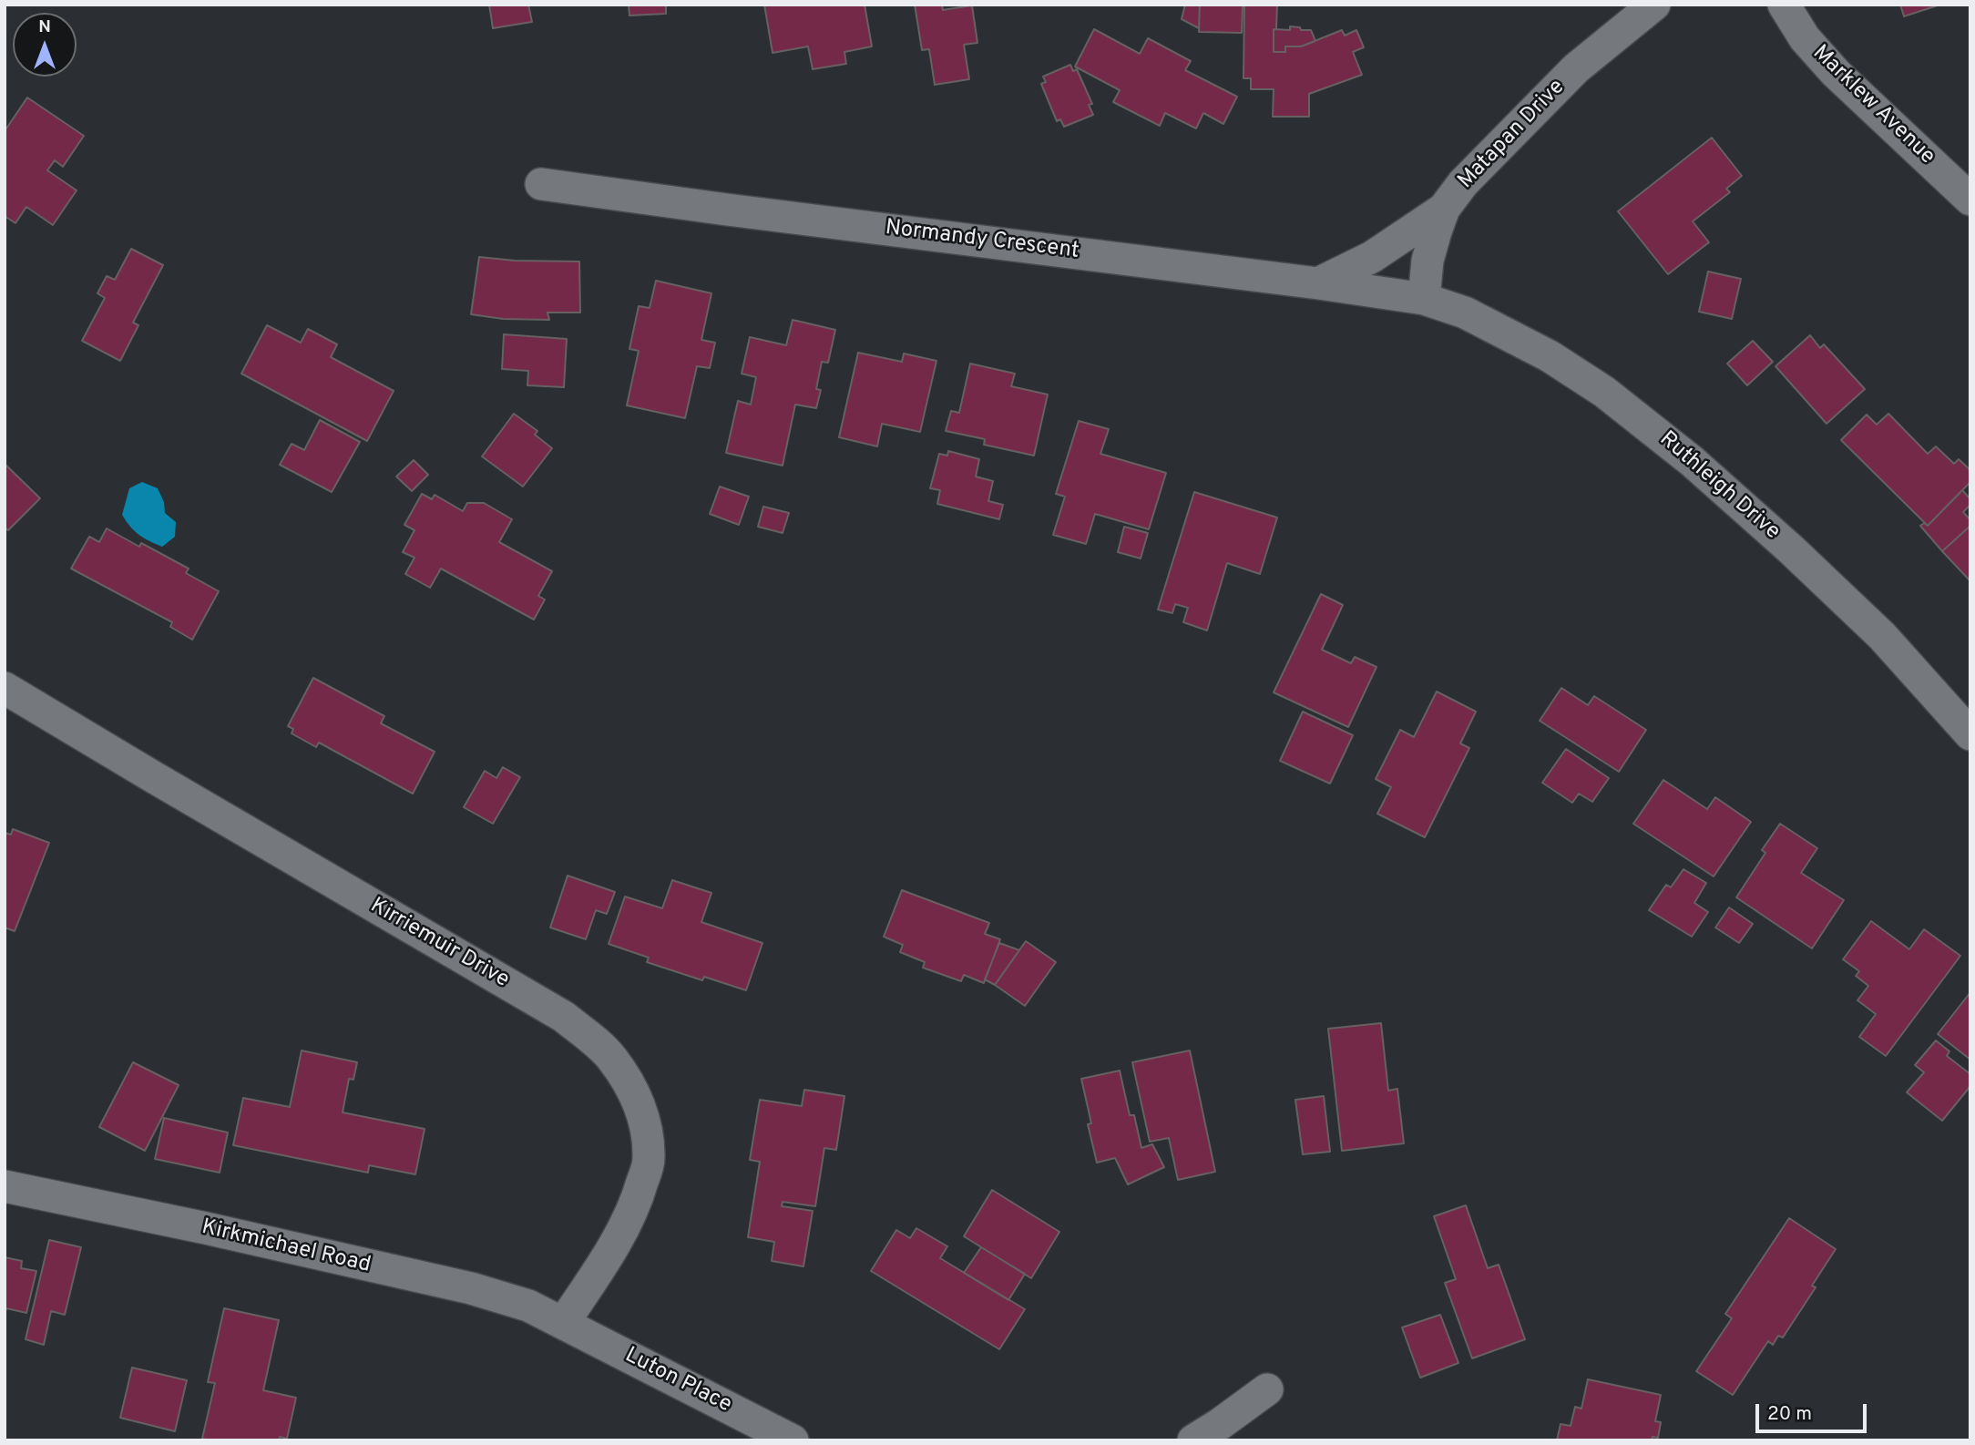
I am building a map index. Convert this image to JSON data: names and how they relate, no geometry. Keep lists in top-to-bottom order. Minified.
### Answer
{"streets":{"street":["Marklew Avenue","Matapan Drive","Normandy Crescent","Ruthleigh Drive","Kirriemuir Drive","Kirkmichael Road","Luton Place"]},"crossings":[["Matapan Drive","Normandy Crescent"],["Matapan Drive","Ruthleigh Drive"],["Normandy Crescent","Ruthleigh Drive"],["Kirriemuir Drive","Kirkmichael Road"],["Kirriemuir Drive","Luton Place"],["Kirkmichael Road","Luton Place"]],"scale_bar":"20 m","north":"top"}
